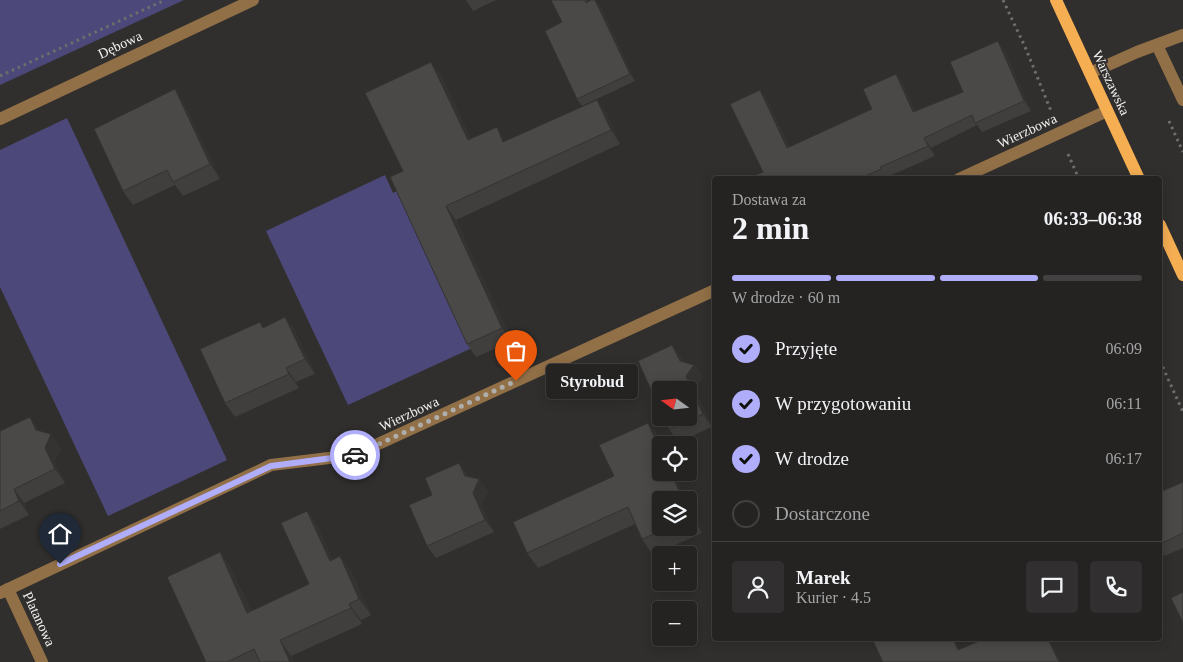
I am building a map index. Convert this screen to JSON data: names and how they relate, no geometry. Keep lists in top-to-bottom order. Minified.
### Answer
{"streets":{"main road":["Warszawska"],"street":["Dębowa","Wierzbowa","Platanowa"]},"crossings":[["Warszawska","Wierzbowa"],["Wierzbowa","Platanowa"]],"places":["Styrobud"],"north":"left","page":{"heading":["2 min","Dostawa za","06:33–06:38"],"panel":["Marek","Kurier · 4.5"],"bar":"W drodze · 60 m","list":[["Przyjęte","06:09"],["W przygotowaniu","06:11"],["W drodze","06:17"],"Dostarczone"],"bubble":"Styrobud","map_buttons":["+","−"]}}
